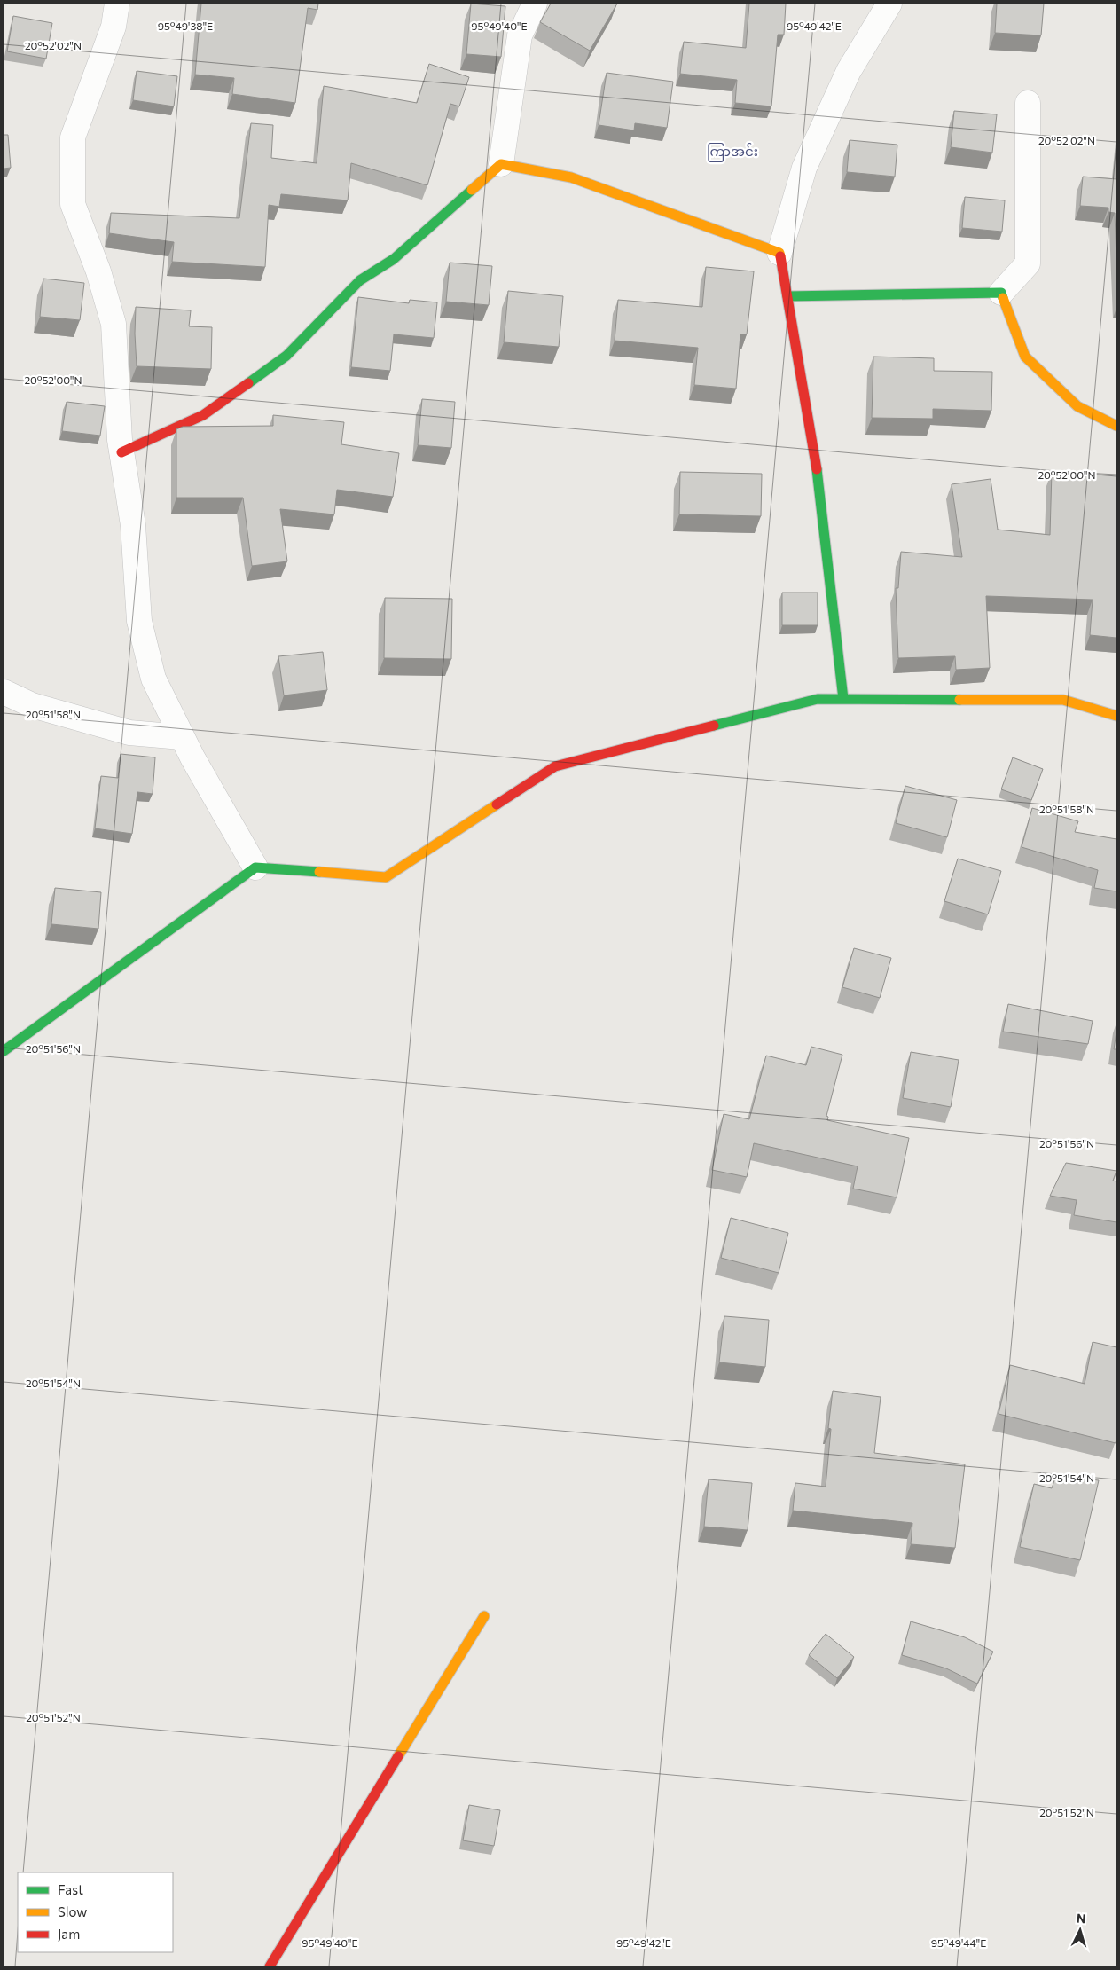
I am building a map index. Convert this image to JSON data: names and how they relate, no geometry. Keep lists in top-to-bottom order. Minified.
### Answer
{"districts":["ကြာအင်း"],"legend":["Fast","Slow","Jam"],"north":"top","coordinates":["95°49'38\"E","95°49'40\"E","95°49'42\"E","20°52'02\"N","20°52'00\"N","20°51'58\"N","20°51'56\"N","20°51'54\"N","20°51'52\"N","95°49'44\"E"]}
